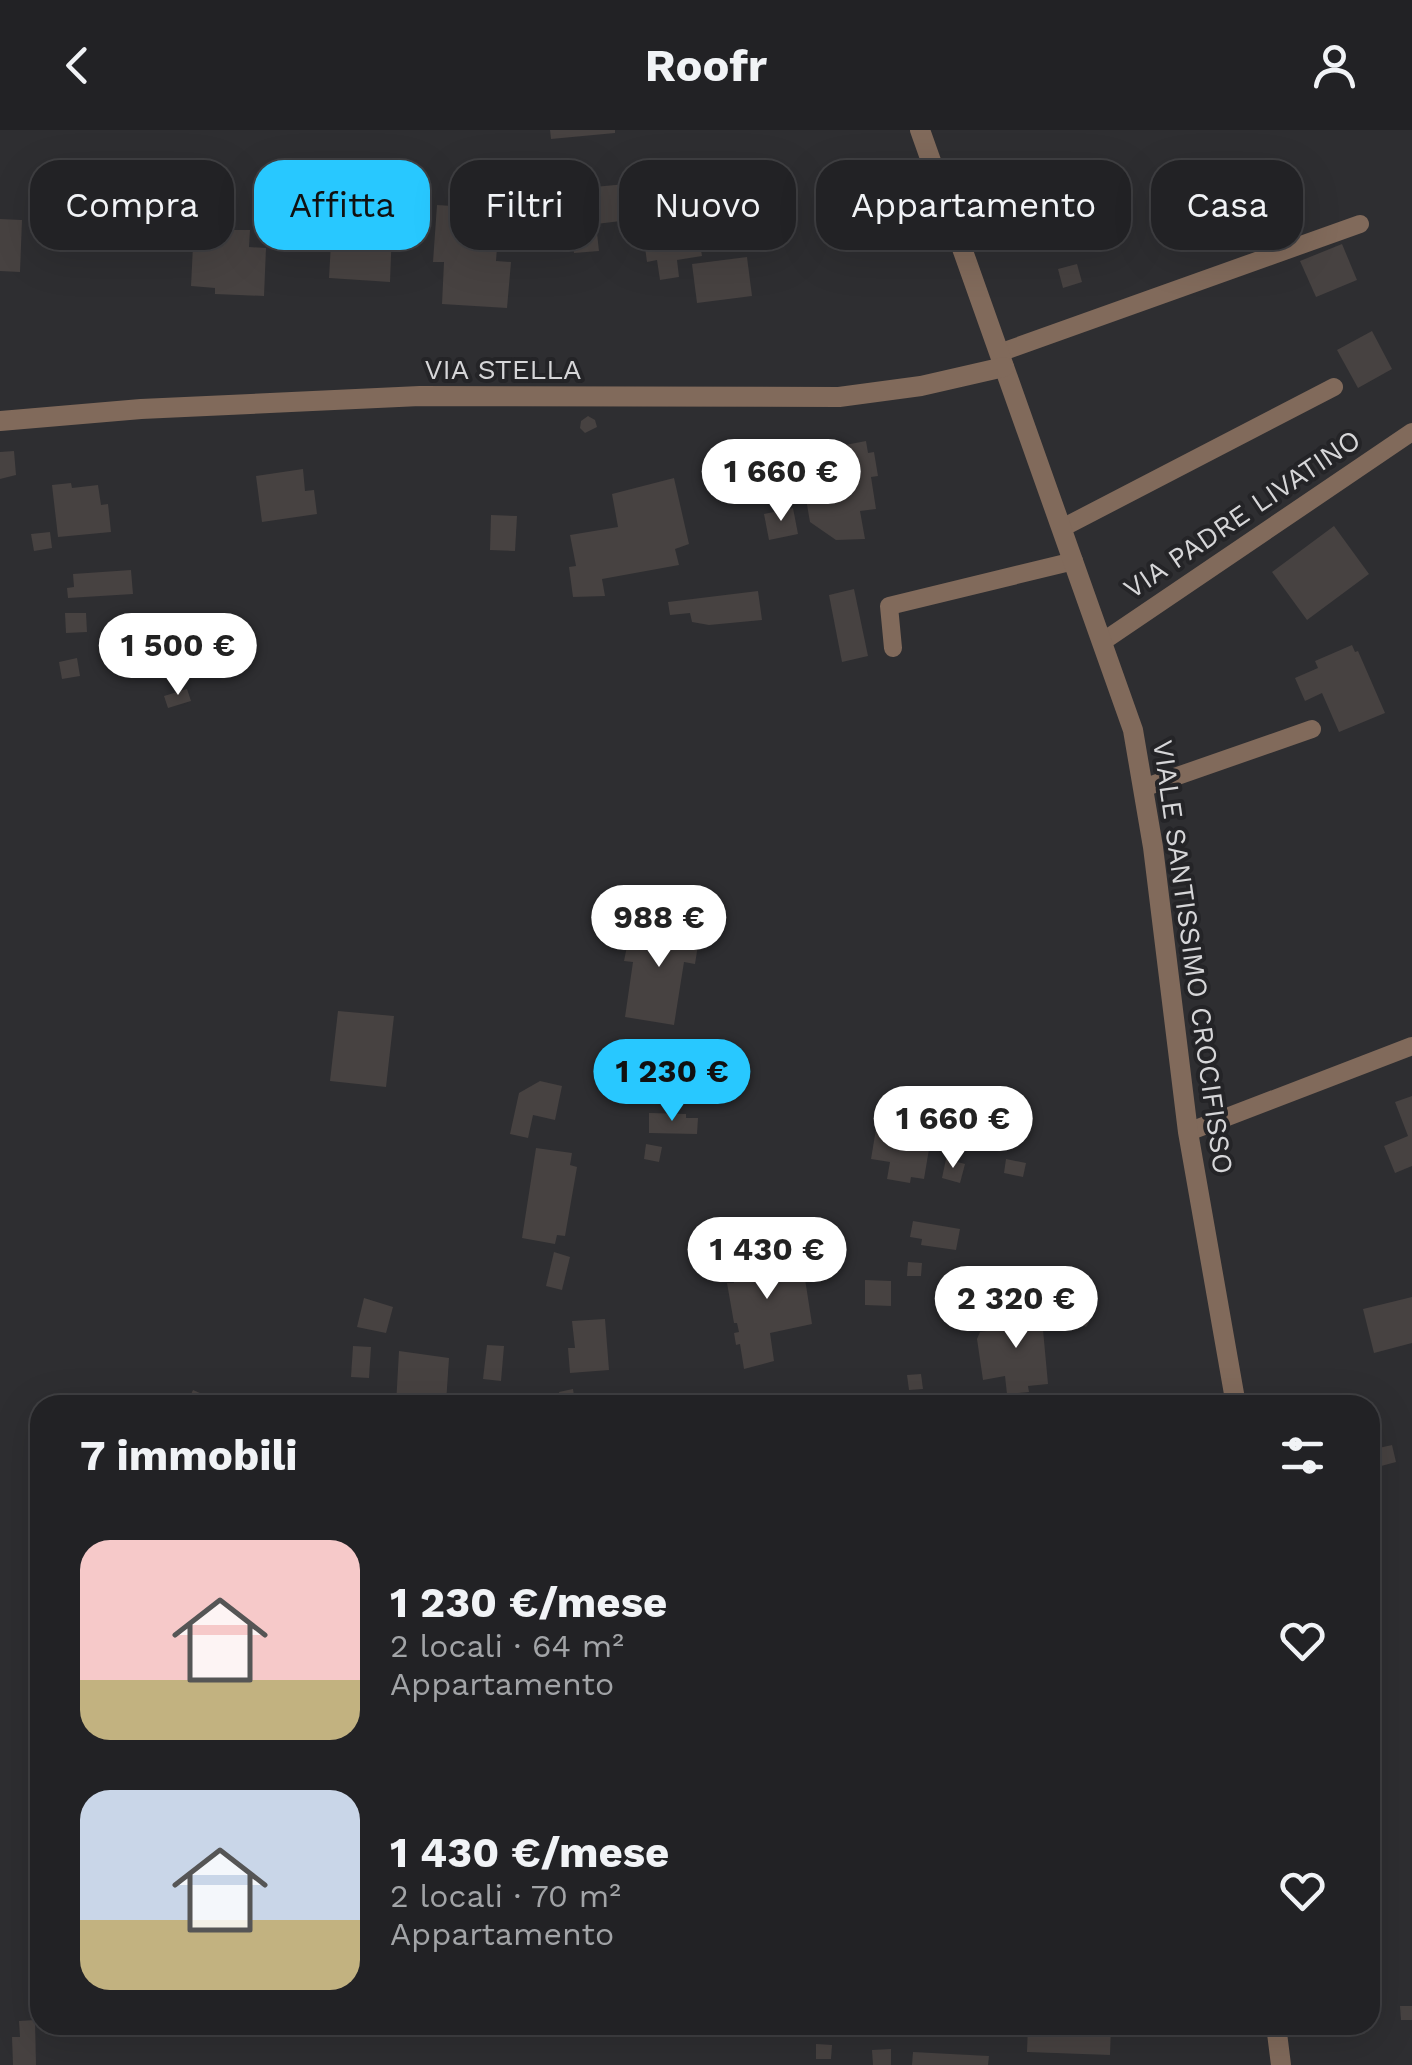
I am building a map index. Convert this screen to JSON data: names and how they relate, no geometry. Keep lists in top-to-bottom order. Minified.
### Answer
{"streets":{"street":["VIA STELLA","VIALE SANTISSIMO CROCIFISSO"],"lane":["VIA PADRE LIVATINO"]},"crossings":[["VIA STELLA","VIALE SANTISSIMO CROCIFISSO"],["VIA PADRE LIVATINO","VIALE SANTISSIMO CROCIFISSO"]],"page":{"header":"Roofr","chip":["Compra","Affitta","Filtri","Nuovo","Appartamento","Casa"],"price":["1 660 €","1 500 €","988 €","1 230 €","1 660 €","1 430 €","2 320 €"],"heading":"7 immobili","list":[{"name":"1 230 €/mese","note":"2 locali · 64 m² · Appartamento"},{"name":"1 430 €/mese","note":"2 locali · 70 m² · Appartamento"}]}}
